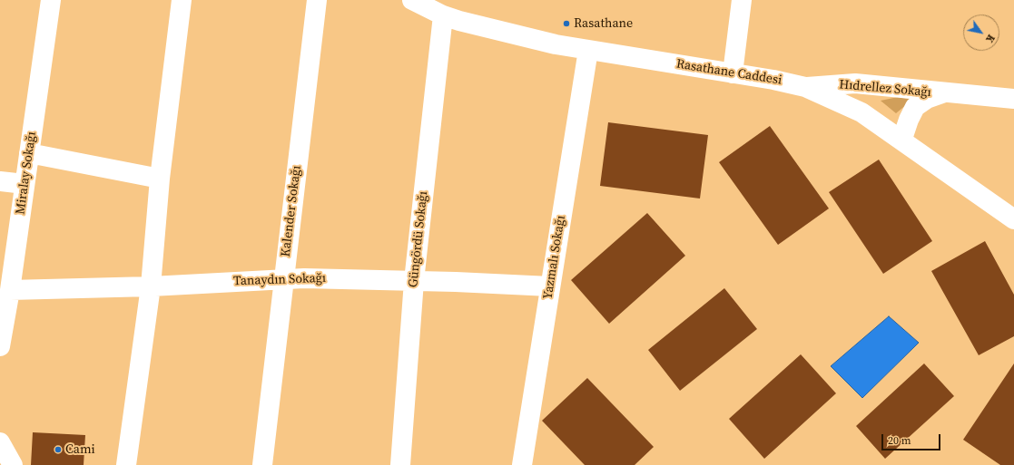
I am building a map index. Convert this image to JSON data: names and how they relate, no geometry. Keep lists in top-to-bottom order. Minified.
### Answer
{"streets":{"street":["Rasathane Caddesi","Hıdrellez Sokağı","Miralay Sokağı","Kalender Sokağı","Güngördü Sokağı","Yazmalı Sokağı","Tanaydın Sokağı"]},"crossings":[["Rasathane Caddesi","Hıdrellez Sokağı"],["Rasathane Caddesi","Güngördü Sokağı"],["Rasathane Caddesi","Yazmalı Sokağı"],["Miralay Sokağı","Tanaydın Sokağı"],["Kalender Sokağı","Tanaydın Sokağı"],["Güngördü Sokağı","Tanaydın Sokağı"],["Yazmalı Sokağı","Tanaydın Sokağı"]],"places":["Rasathane","Cami"],"scale_bar":"20 m","north":"bottom right"}
